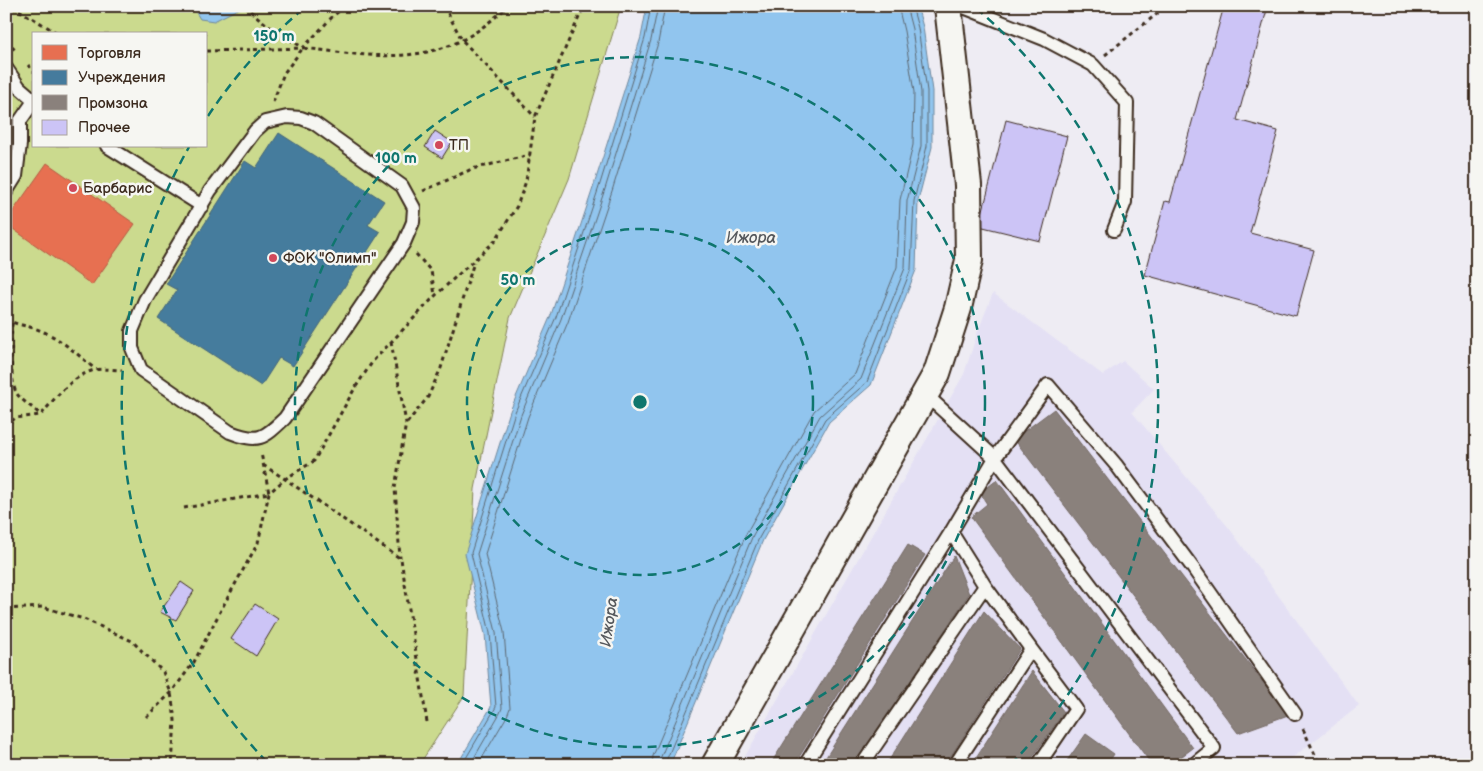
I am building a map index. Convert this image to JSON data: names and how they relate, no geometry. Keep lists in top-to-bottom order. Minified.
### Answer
{"water":["Ижора"],"places":["ТП","Барбарис","ФОК \"Олимп\""],"legend":["Торговля","Учреждения","Промзона","Прочее"],"rings":["150 m","100 m","50 m"]}
